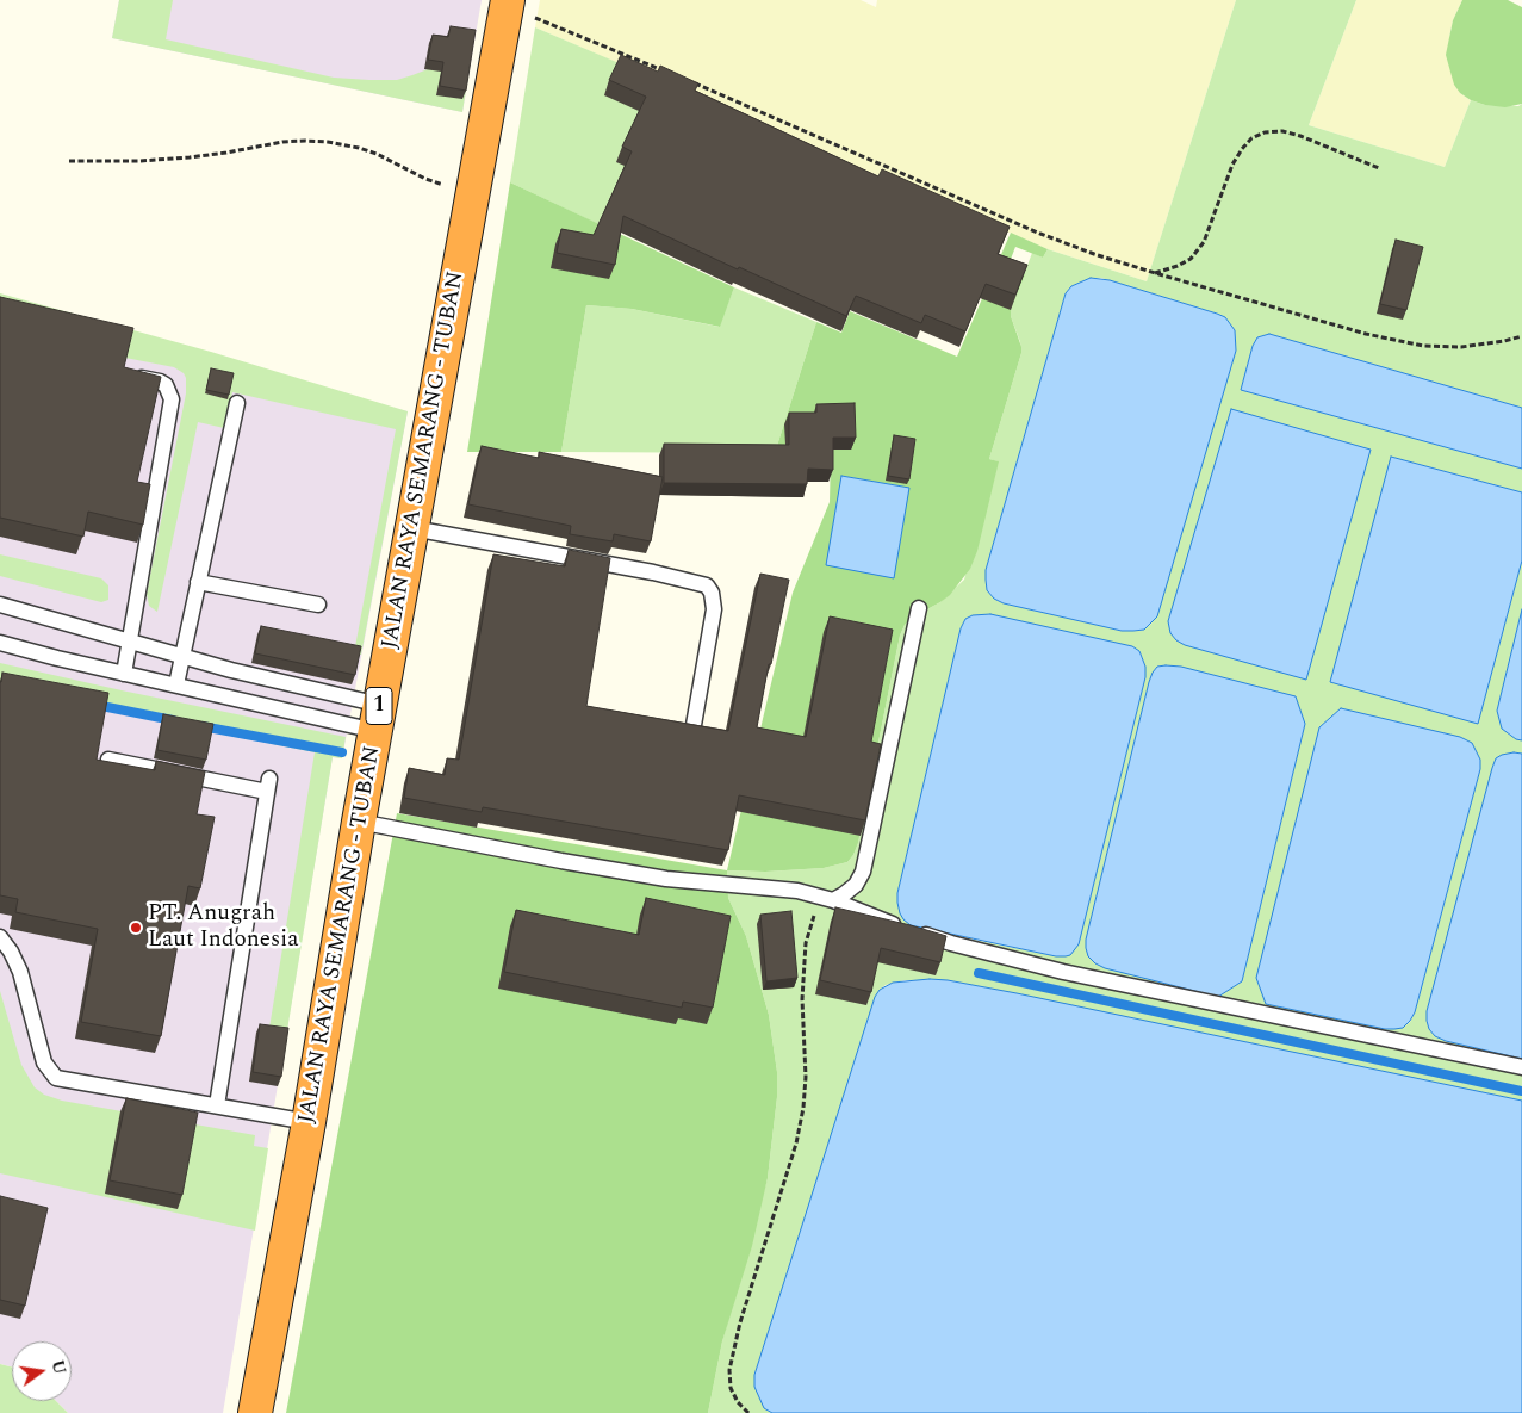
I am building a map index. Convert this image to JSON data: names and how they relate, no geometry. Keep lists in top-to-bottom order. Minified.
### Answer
{"streets":{"highway":["JALAN RAYA SEMARANG - TUBAN","1"]},"places":["PT. Anugrah Laut Indonesia"],"north":"right"}
